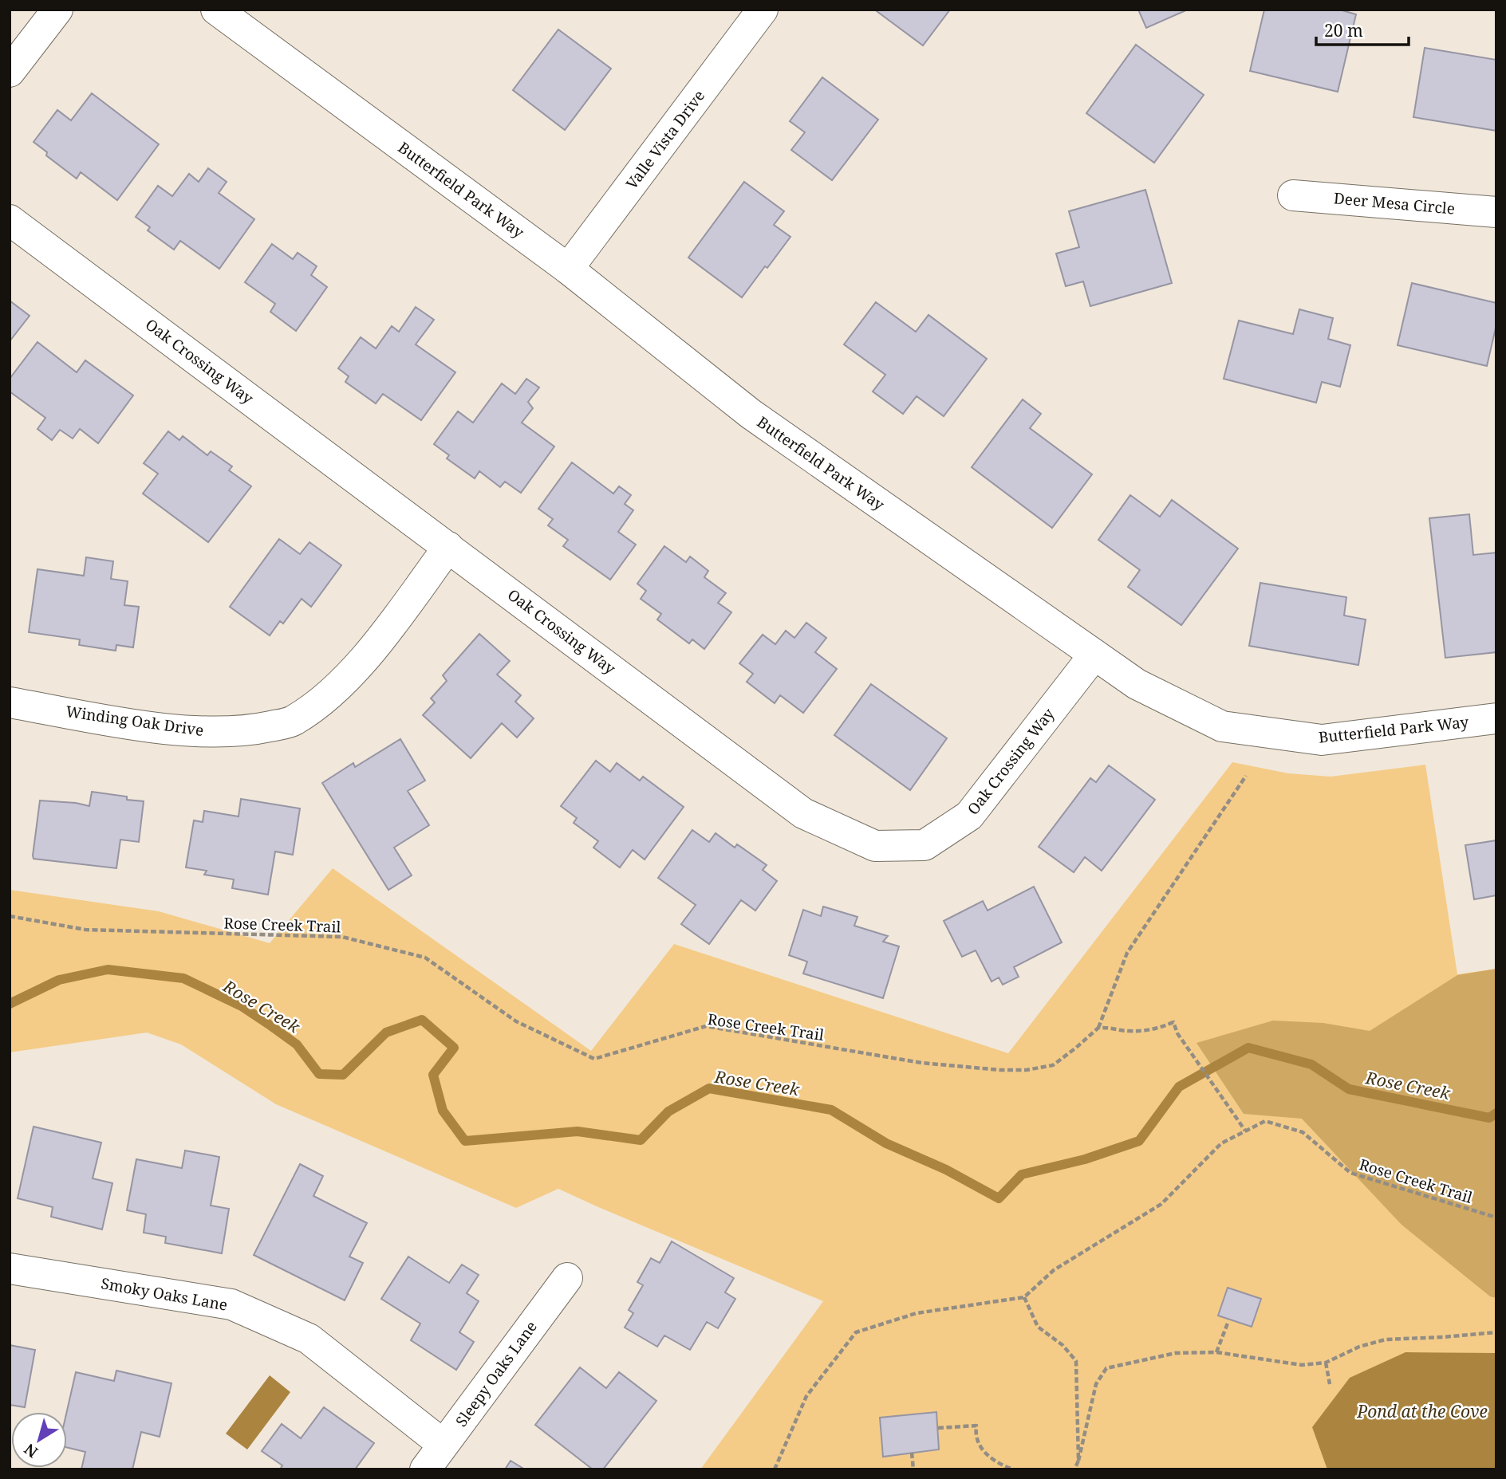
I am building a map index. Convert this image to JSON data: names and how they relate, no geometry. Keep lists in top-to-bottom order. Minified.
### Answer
{"streets":{"street":["Valle Vista Drive","Butterfield Park Way","Deer Mesa Circle","Oak Crossing Way","Winding Oak Drive","Smoky Oaks Lane","Sleepy Oaks Lane"],"path":["Rose Creek Trail"]},"crossings":[["Valle Vista Drive","Butterfield Park Way"],["Butterfield Park Way","Oak Crossing Way"],["Oak Crossing Way","Winding Oak Drive"],["Smoky Oaks Lane","Sleepy Oaks Lane"]],"water":["Rose Creek","Pond at the Cove"],"scale_bar":"20 m","north":"bottom left"}
